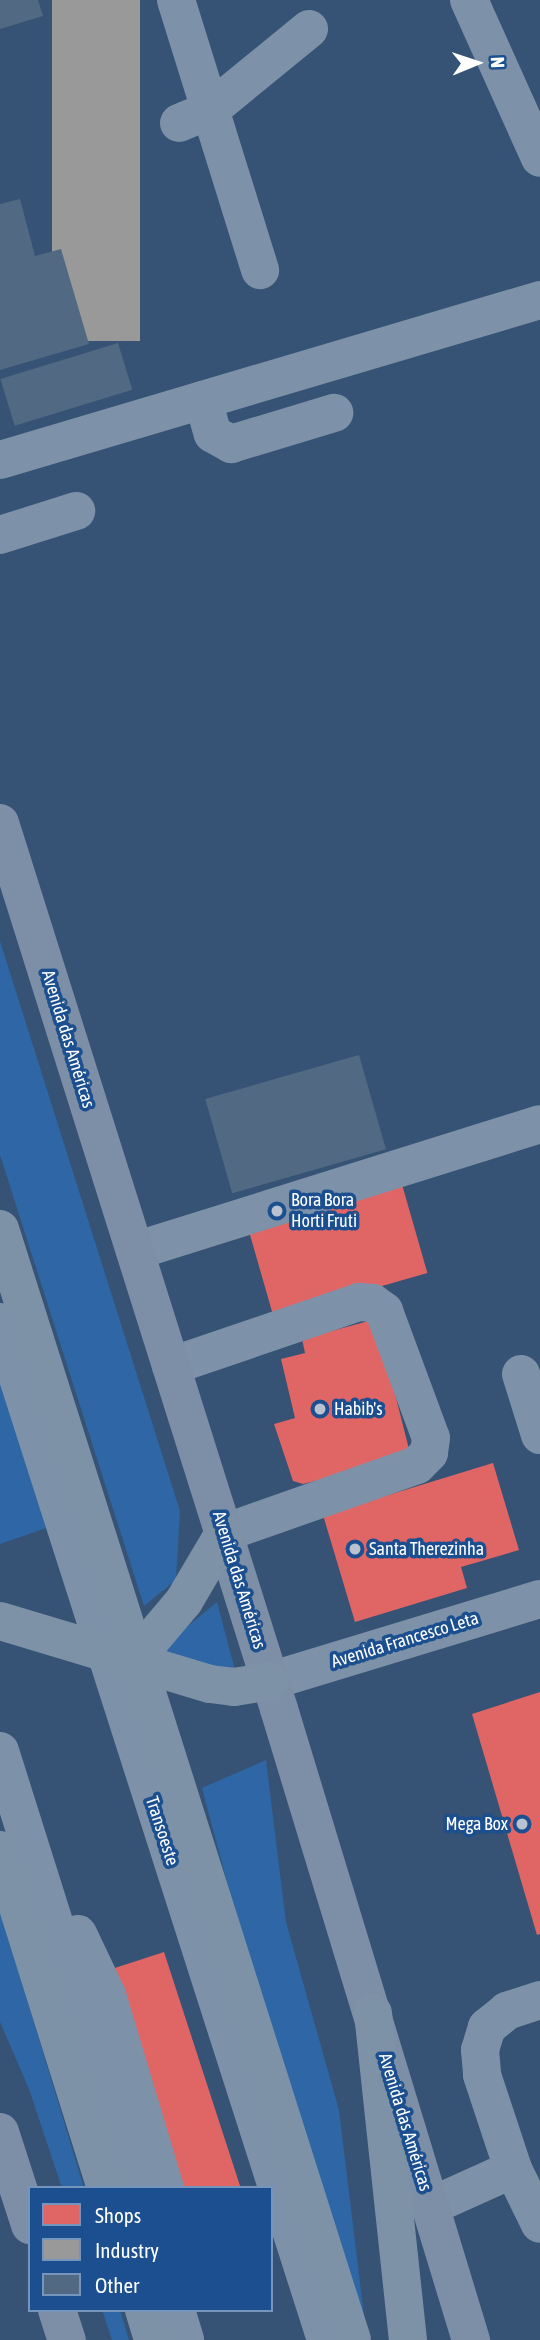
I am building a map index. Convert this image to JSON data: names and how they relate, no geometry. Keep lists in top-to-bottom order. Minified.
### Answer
{"streets":{"main road":["Avenida das Américas"],"street":["Avenida Francesco Leta","Transoeste"]},"crossings":[["Avenida das Américas","Avenida Francesco Leta"]],"places":["Bora Bora Horti Fruti","Habib's","Santa Therezinha","Mega Box"],"legend":["Shops","Industry","Other"],"north":"right"}
